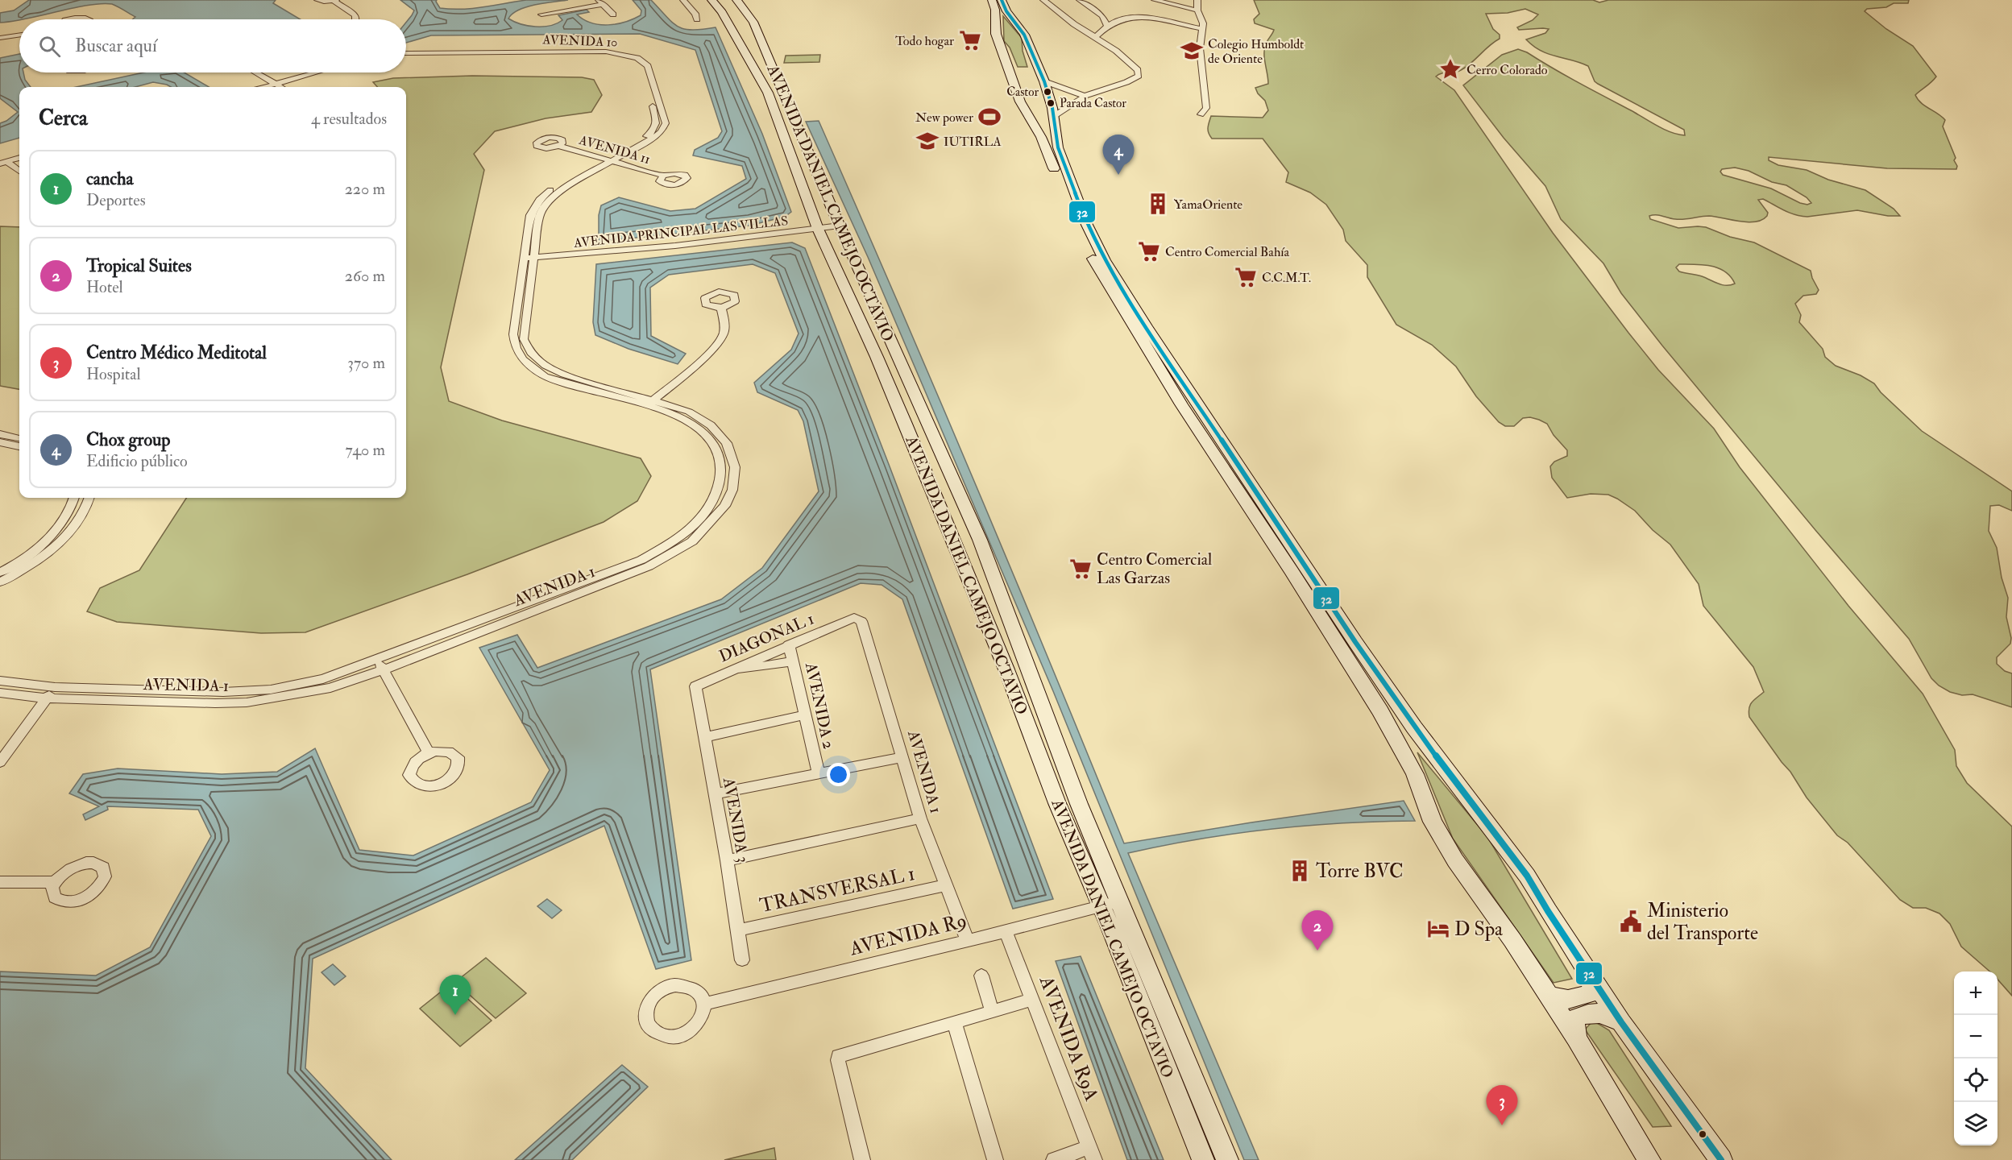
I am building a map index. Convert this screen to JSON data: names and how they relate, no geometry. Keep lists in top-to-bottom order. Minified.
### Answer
{"streets":{"main road":["AVENIDA DANIEL CAMEJO OCTAVIO"],"street":["AVENIDA 10","AVENIDA 11","AVENIDA PRINCIPAL LAS VILLAS","AVENIDA 1","DIAGONAL 1","AVENIDA 2","AVENIDA 3","TRANSVERSAL 1","AVENIDA R9","AVENIDA R9A"]},"crossings":[["AVENIDA 10","AVENIDA 11"],["AVENIDA 10","AVENIDA PRINCIPAL LAS VILLAS"],["AVENIDA 10","AVENIDA 1"],["AVENIDA DANIEL CAMEJO OCTAVIO","AVENIDA PRINCIPAL LAS VILLAS"],["AVENIDA DANIEL CAMEJO OCTAVIO","AVENIDA R9"],["AVENIDA PRINCIPAL LAS VILLAS","AVENIDA 1"],["AVENIDA 1","DIAGONAL 1"],["AVENIDA 1","TRANSVERSAL 1"],["AVENIDA 1","AVENIDA R9"],["DIAGONAL 1","AVENIDA 2"],["DIAGONAL 1","AVENIDA 3"],["AVENIDA 3","TRANSVERSAL 1"],["AVENIDA R9","AVENIDA R9A"]],"places":{"supermarket":["Todo hogar","Centro Comercial Bahía","C.C.M.T.","Centro Comercial Las Garzas"],"school or university":["Colegio Humboldt de Oriente","IUTIRLA"],"place":["Cerro Colorado"],"other":["Castor","Parada Castor"],"sports":["New power"],"building":["YamaOriente","Torre BVC"],"public building":["Ministerio del Transporte"],"hotel":["D Spa"]},"lines":["transit line 32"],"page":{"search":"Buscar aquí","heading":["Cerca","4 resultados"],"pins":["4","2","1","3"],"list":[{"mark":"1","name":"cancha","note":"Deportes","value":"220 m"},{"mark":"2","name":"Tropical Suites","note":"Hotel","value":"260 m"},{"mark":"3","name":"Centro Médico Meditotal","note":"Hospital","value":"370 m"},{"mark":"4","name":"Chox group","note":"Edificio público","value":"740 m"}],"map_buttons":["+","−"]}}
